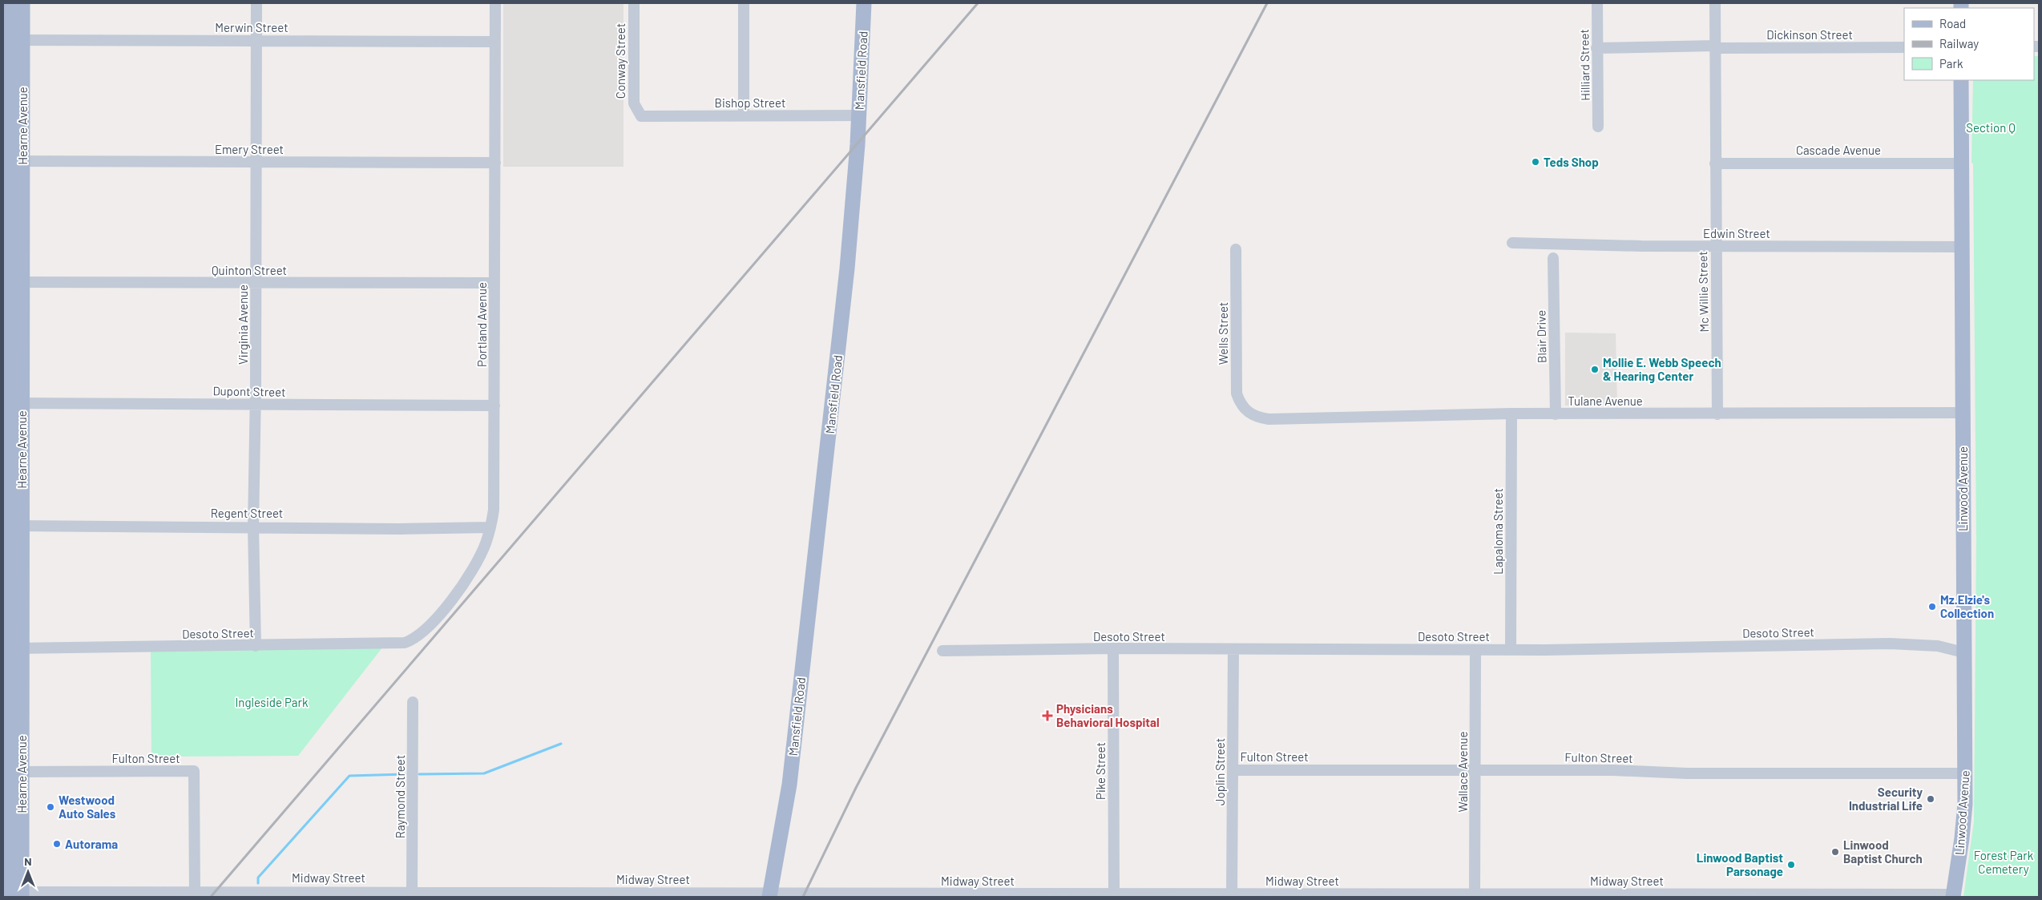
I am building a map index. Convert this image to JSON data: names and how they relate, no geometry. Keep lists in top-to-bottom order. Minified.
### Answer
{"streets":{"main road":["Mansfield Road","Hearne Avenue","Linwood Avenue"],"street":["Merwin Street","Dickinson Street","Conway Street","Hilliard Street","Bishop Street","Emery Street","Cascade Avenue","Edwin Street","Quinton Street","Mc Willie Street","Virginia Avenue","Portland Avenue","Wells Street","Blair Drive","Dupont Street","Tulane Avenue","Regent Street","Lapaloma Street","Desoto Street","Fulton Street","Pike Street","Joplin Street","Wallace Avenue","Raymond Street","Midway Street"]},"crossings":[["Merwin Street","Hearne Avenue"],["Merwin Street","Virginia Avenue"],["Merwin Street","Portland Avenue"],["Dickinson Street","Hilliard Street"],["Dickinson Street","Mc Willie Street"],["Conway Street","Bishop Street"],["Mansfield Road","Bishop Street"],["Mansfield Road","Midway Street"],["Hearne Avenue","Emery Street"],["Hearne Avenue","Quinton Street"],["Hearne Avenue","Dupont Street"],["Hearne Avenue","Regent Street"],["Hearne Avenue","Desoto Street"],["Hearne Avenue","Fulton Street"],["Hearne Avenue","Midway Street"],["Emery Street","Virginia Avenue"],["Emery Street","Portland Avenue"],["Cascade Avenue","Mc Willie Street"],["Cascade Avenue","Linwood Avenue"],["Edwin Street","Mc Willie Street"],["Edwin Street","Linwood Avenue"],["Quinton Street","Virginia Avenue"],["Quinton Street","Portland Avenue"],["Mc Willie Street","Tulane Avenue"],["Virginia Avenue","Dupont Street"],["Virginia Avenue","Regent Street"],["Virginia Avenue","Desoto Street"],["Portland Avenue","Dupont Street"],["Portland Avenue","Regent Street"],["Portland Avenue","Desoto Street"],["Wells Street","Tulane Avenue"],["Blair Drive","Tulane Avenue"],["Tulane Avenue","Linwood Avenue"],["Tulane Avenue","Lapaloma Street"],["Linwood Avenue","Desoto Street"],["Linwood Avenue","Fulton Street"],["Linwood Avenue","Midway Street"],["Lapaloma Street","Desoto Street"],["Desoto Street","Pike Street"],["Desoto Street","Joplin Street"],["Desoto Street","Wallace Avenue"],["Fulton Street","Joplin Street"],["Fulton Street","Wallace Avenue"],["Fulton Street","Midway Street"],["Pike Street","Midway Street"],["Joplin Street","Midway Street"],["Wallace Avenue","Midway Street"],["Raymond Street","Midway Street"]],"parks":["Section Q","Ingleside Park","Forest Park Cemetery"],"places":{"other":["Teds Shop","Mollie E. Webb Speech & Hearing Center","Mz.Elzie's Collection","Security Industrial Life","Westwood Auto Sales","Autorama","Linwood Baptist Church","Linwood Baptist Parsonage"],"health":["Physicians Behavioral Hospital"]},"legend":["Road","Railway","Park"],"north":"top"}
